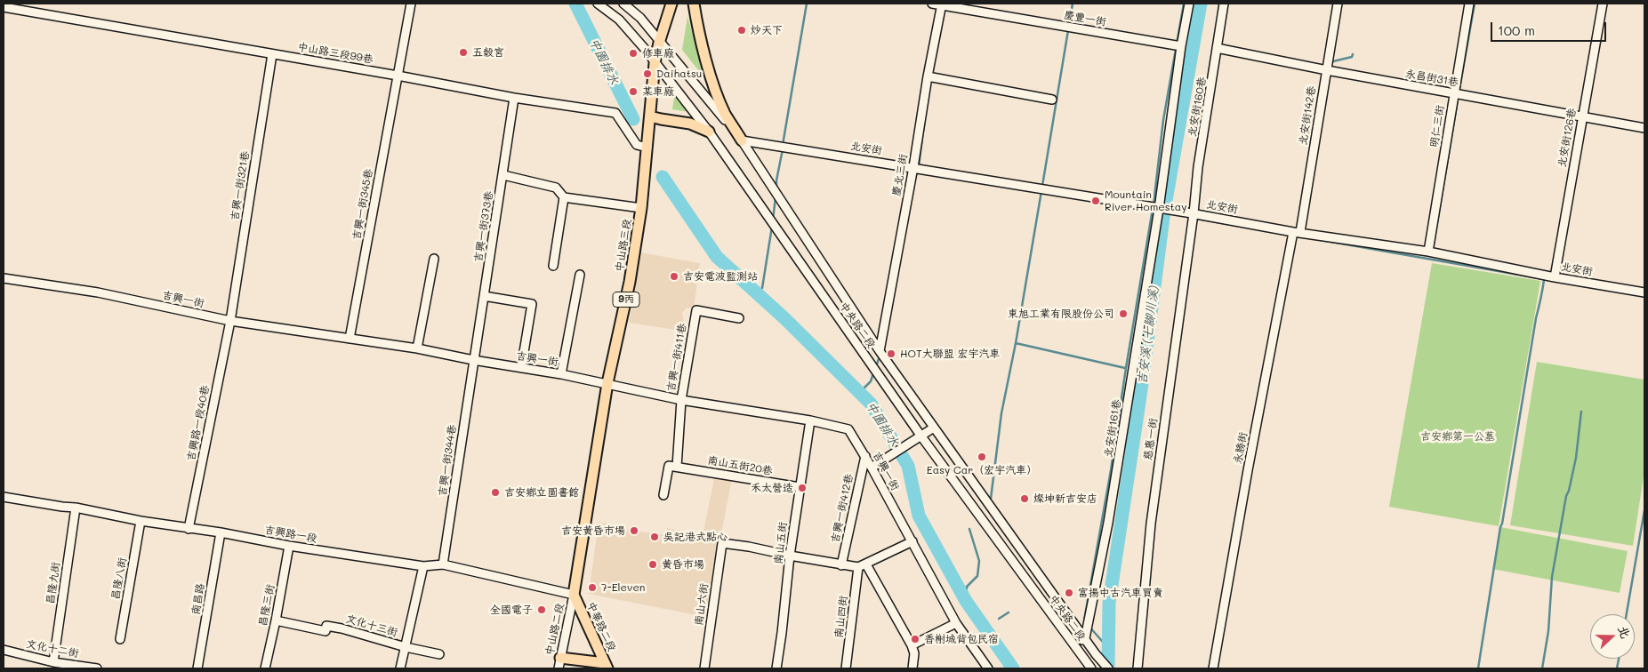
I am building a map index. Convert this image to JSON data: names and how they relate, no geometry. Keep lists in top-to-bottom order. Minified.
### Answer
{"streets":{"main road":["中山路三段","9丙","中華路二段"],"street":["慶豐一街","中山路三段99巷","永昌街31巷","北安街160巷","北安街142巷","明仁三街","北安街126巷","北安街","慶北三街","吉興一街321巷","吉興一街345巷","吉興一街373巷","吉興一街","中央路二段","吉興一街411巷","吉興路一段40巷","北安街161巷","慈惠一街","永勝街","吉興一街344巷","南山五街20巷","吉興一街412巷","吉興路一段","南山五街","昌隆八街","昌隆九街","南昌路","南山六街","昌隆三街","南山四街","文化十三街","中山路二段","文化十二街"]},"crossings":[["慶豐一街","慶北三街"],["慶豐一街","北安街161巷"],["中山路三段99巷","吉興一街321巷"],["中山路三段99巷","吉興一街345巷"],["中山路三段99巷","吉興一街373巷"],["中山路三段99巷","中山路三段"],["永昌街31巷","北安街160巷"],["永昌街31巷","北安街142巷"],["永昌街31巷","明仁三街"],["永昌街31巷","北安街126巷"],["北安街160巷","北安街"],["北安街160巷","慈惠一街"],["北安街142巷","北安街"],["北安街142巷","永勝街"],["明仁三街","北安街"],["北安街126巷","北安街"],["北安街","慶北三街"],["北安街","中央路二段"],["北安街","北安街161巷"],["北安街","慈惠一街"],["北安街","永勝街"],["慶北三街","中央路二段"],["吉興一街321巷","吉興一街"],["吉興一街321巷","吉興路一段40巷"],["吉興一街345巷","吉興一街"],["吉興一街373巷","吉興一街"],["吉興一街373巷","吉興一街344巷"],["中山路三段","吉興一街"],["中山路三段","中央路二段"],["中山路三段","吉興路一段"],["中山路三段","中華路二段"],["中山路三段","中山路二段"],["吉興一街","吉興一街411巷"],["吉興一街","吉興路一段40巷"],["吉興一街","吉興一街344巷"],["吉興一街","吉興一街412巷"],["吉興一街","南山五街"],["中央路二段","北安街161巷"],["吉興路一段40巷","吉興路一段"],["吉興一街344巷","吉興路一段"],["南山五街20巷","南山五街"],["吉興路一段","昌隆八街"],["吉興路一段","昌隆九街"],["吉興路一段","南昌路"],["吉興路一段","昌隆三街"],["吉興路一段","中華路二段"],["吉興路一段","中山路二段"],["南山五街","南山六街"],["昌隆九街","文化十二街"],["昌隆三街","文化十三街"],["中華路二段","中山路二段"]],"water":["中園排水","吉安溪 (七腳川溪)"],"parks":["吉安鄉第一公墓"],"places":["炒天下","五榖宮","修車廠","Daihatsu","某車廠","Mountain River Homestay","吉安電波監測站","東旭工業有限股份公司","HOT大聯盟 宏宇汽車","Easy Car（宏宇汽車）","禾太營造","吉安鄉立圖書館","燦坤新吉安店","吉安黃昏市場","吳記港式點心","黃昏市場","7-Eleven","富揚中古汽車買賣","全國電子","香榭城背包民宿"],"scale_bar":"100 m","north":"right"}
